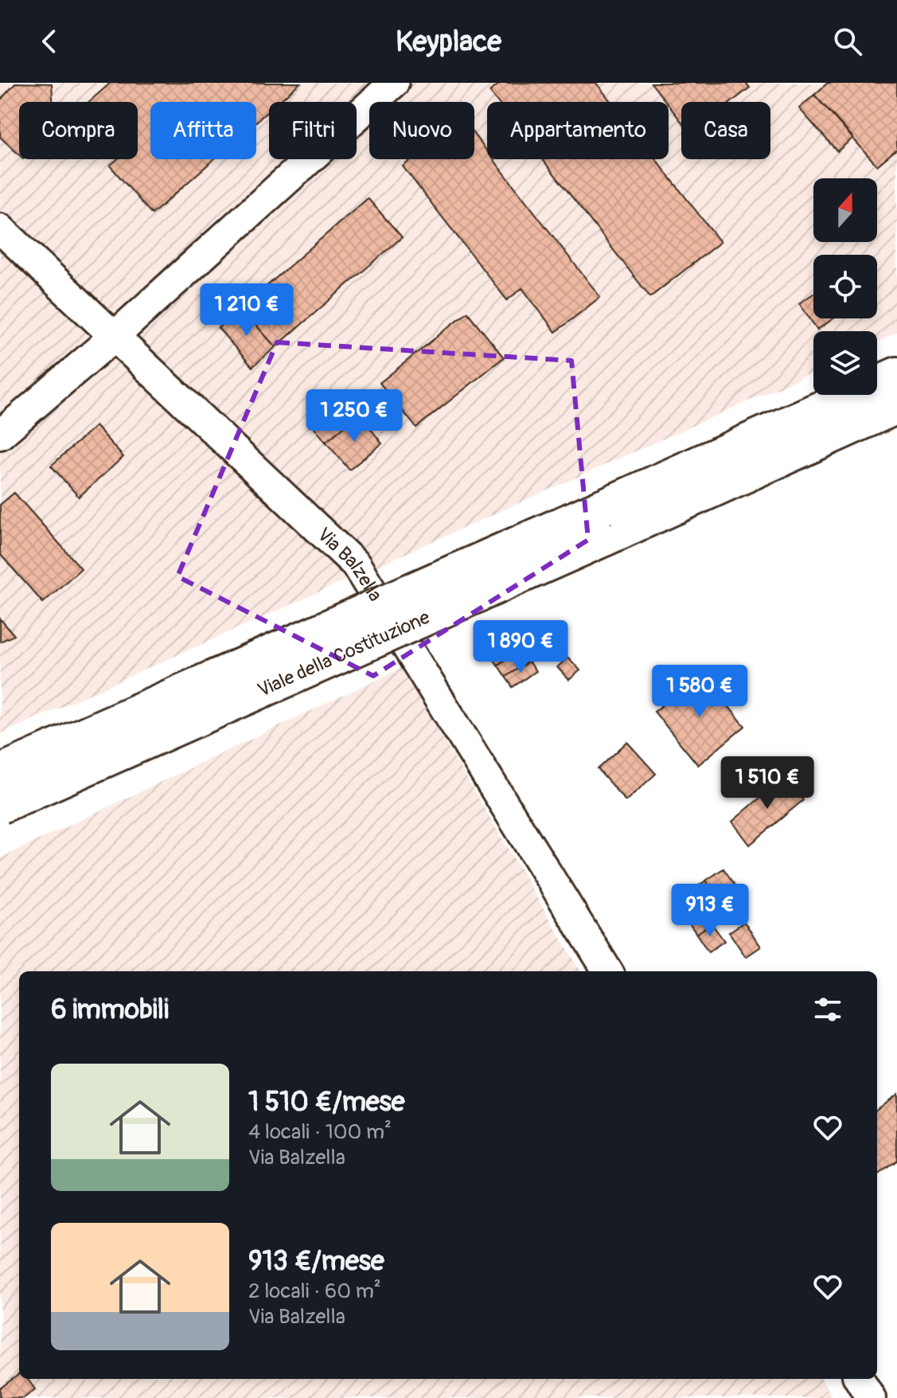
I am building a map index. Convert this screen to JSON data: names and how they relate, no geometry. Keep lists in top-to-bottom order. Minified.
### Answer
{"streets":{"highway":["Viale della Costituzione"],"street":["Via Balzella"]},"north":"top","page":{"header":"Keyplace","chip":["Compra","Affitta","Filtri","Nuovo","Appartamento","Casa"],"price":["1 210 €","1 250 €","1 890 €","1 580 €","1 510 €","913 €"],"heading":"6 immobili","list":[{"name":"1 510 €/mese","note":"4 locali · 100 m² · Via Balzella"},{"name":"913 €/mese","note":"2 locali · 60 m² · Via Balzella"}]}}
